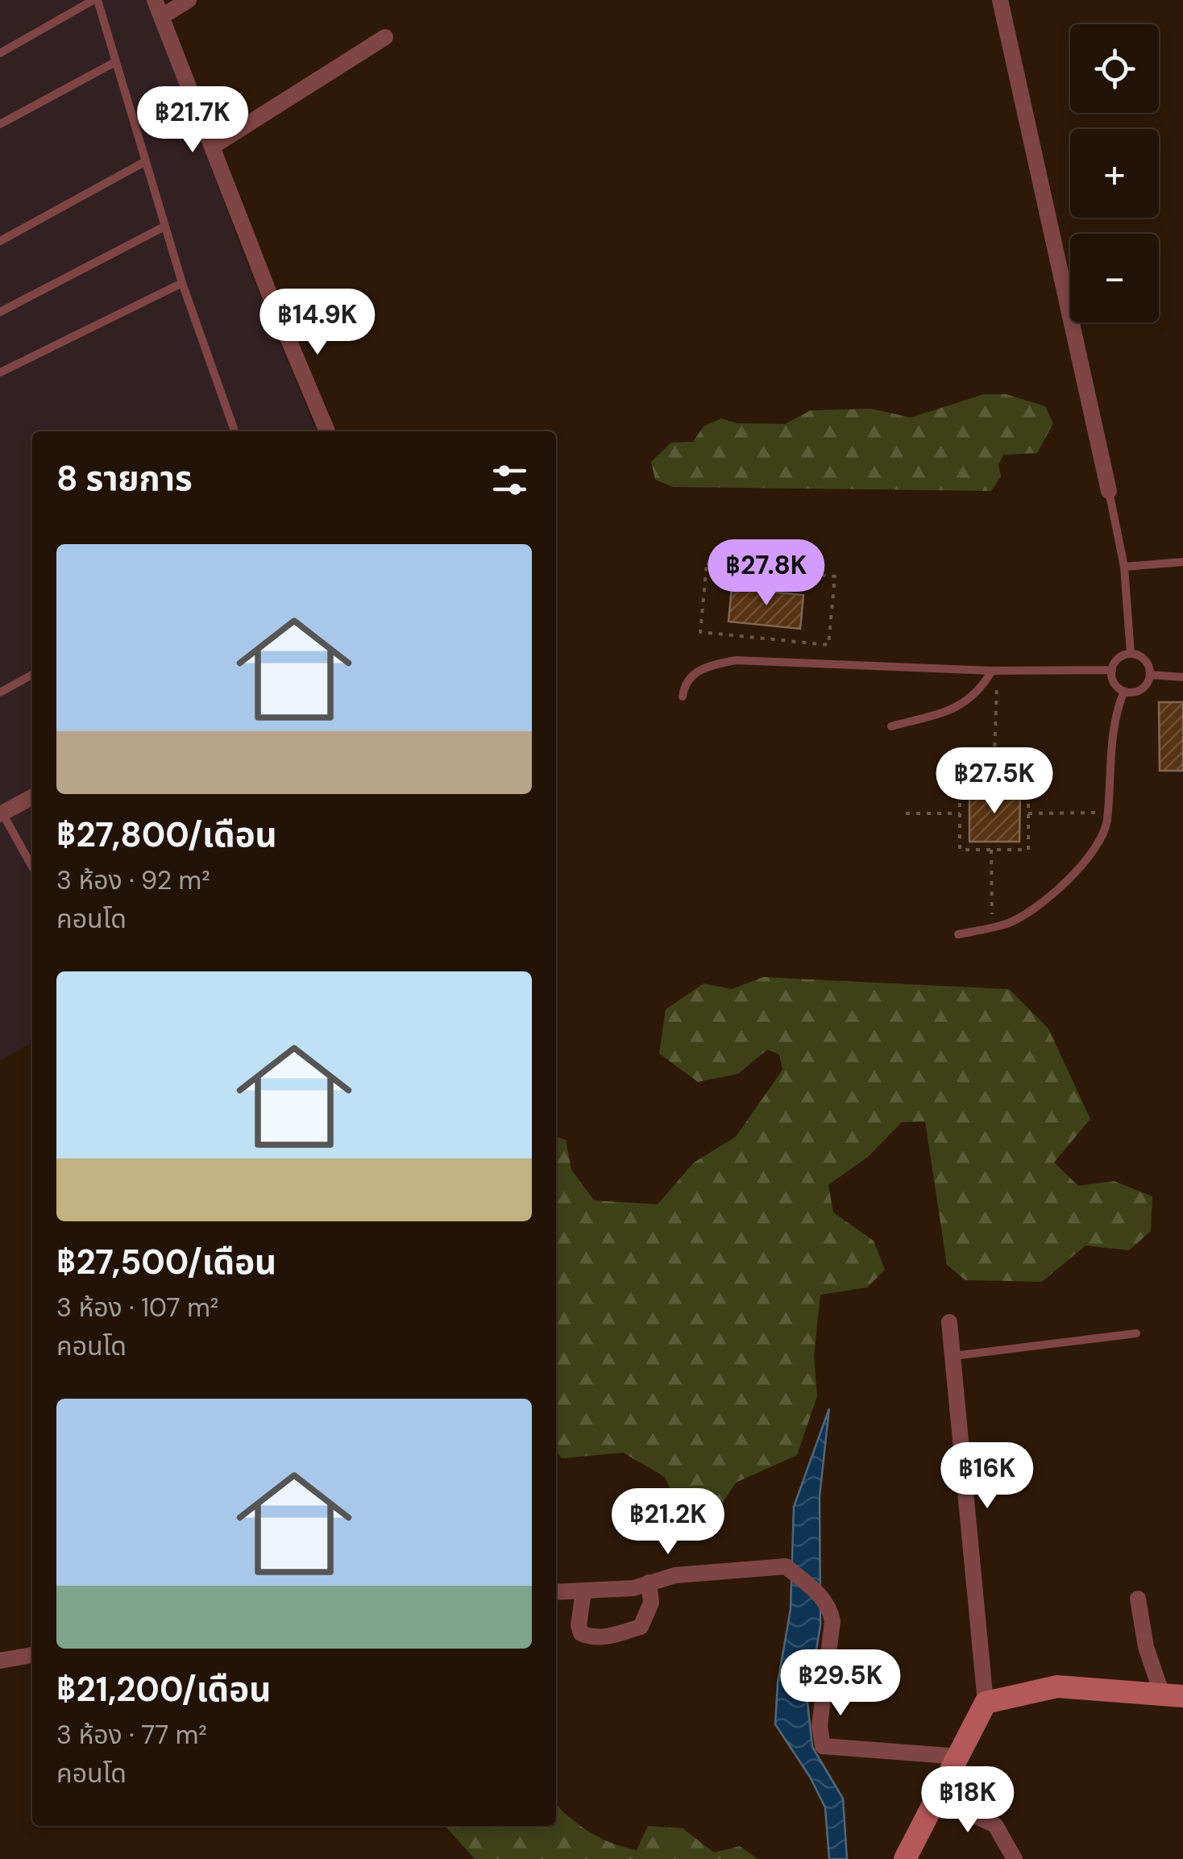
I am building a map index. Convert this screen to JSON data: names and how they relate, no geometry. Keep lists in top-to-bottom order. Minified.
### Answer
{"page":{"map_buttons":["+","−"],"price":["฿21.7K","฿14.9K","฿27.8K","฿27.5K","฿16K","฿21.2K","฿29.5K","฿18K"],"heading":"8 รายการ","list":[{"name":"฿27,800/เดือน","note":"3 ห้อง · 92 m² · คอนโด"},{"name":"฿27,500/เดือน","note":"3 ห้อง · 107 m² · คอนโด"},{"name":"฿21,200/เดือน","note":"3 ห้อง · 77 m² · คอนโด"}]}}
